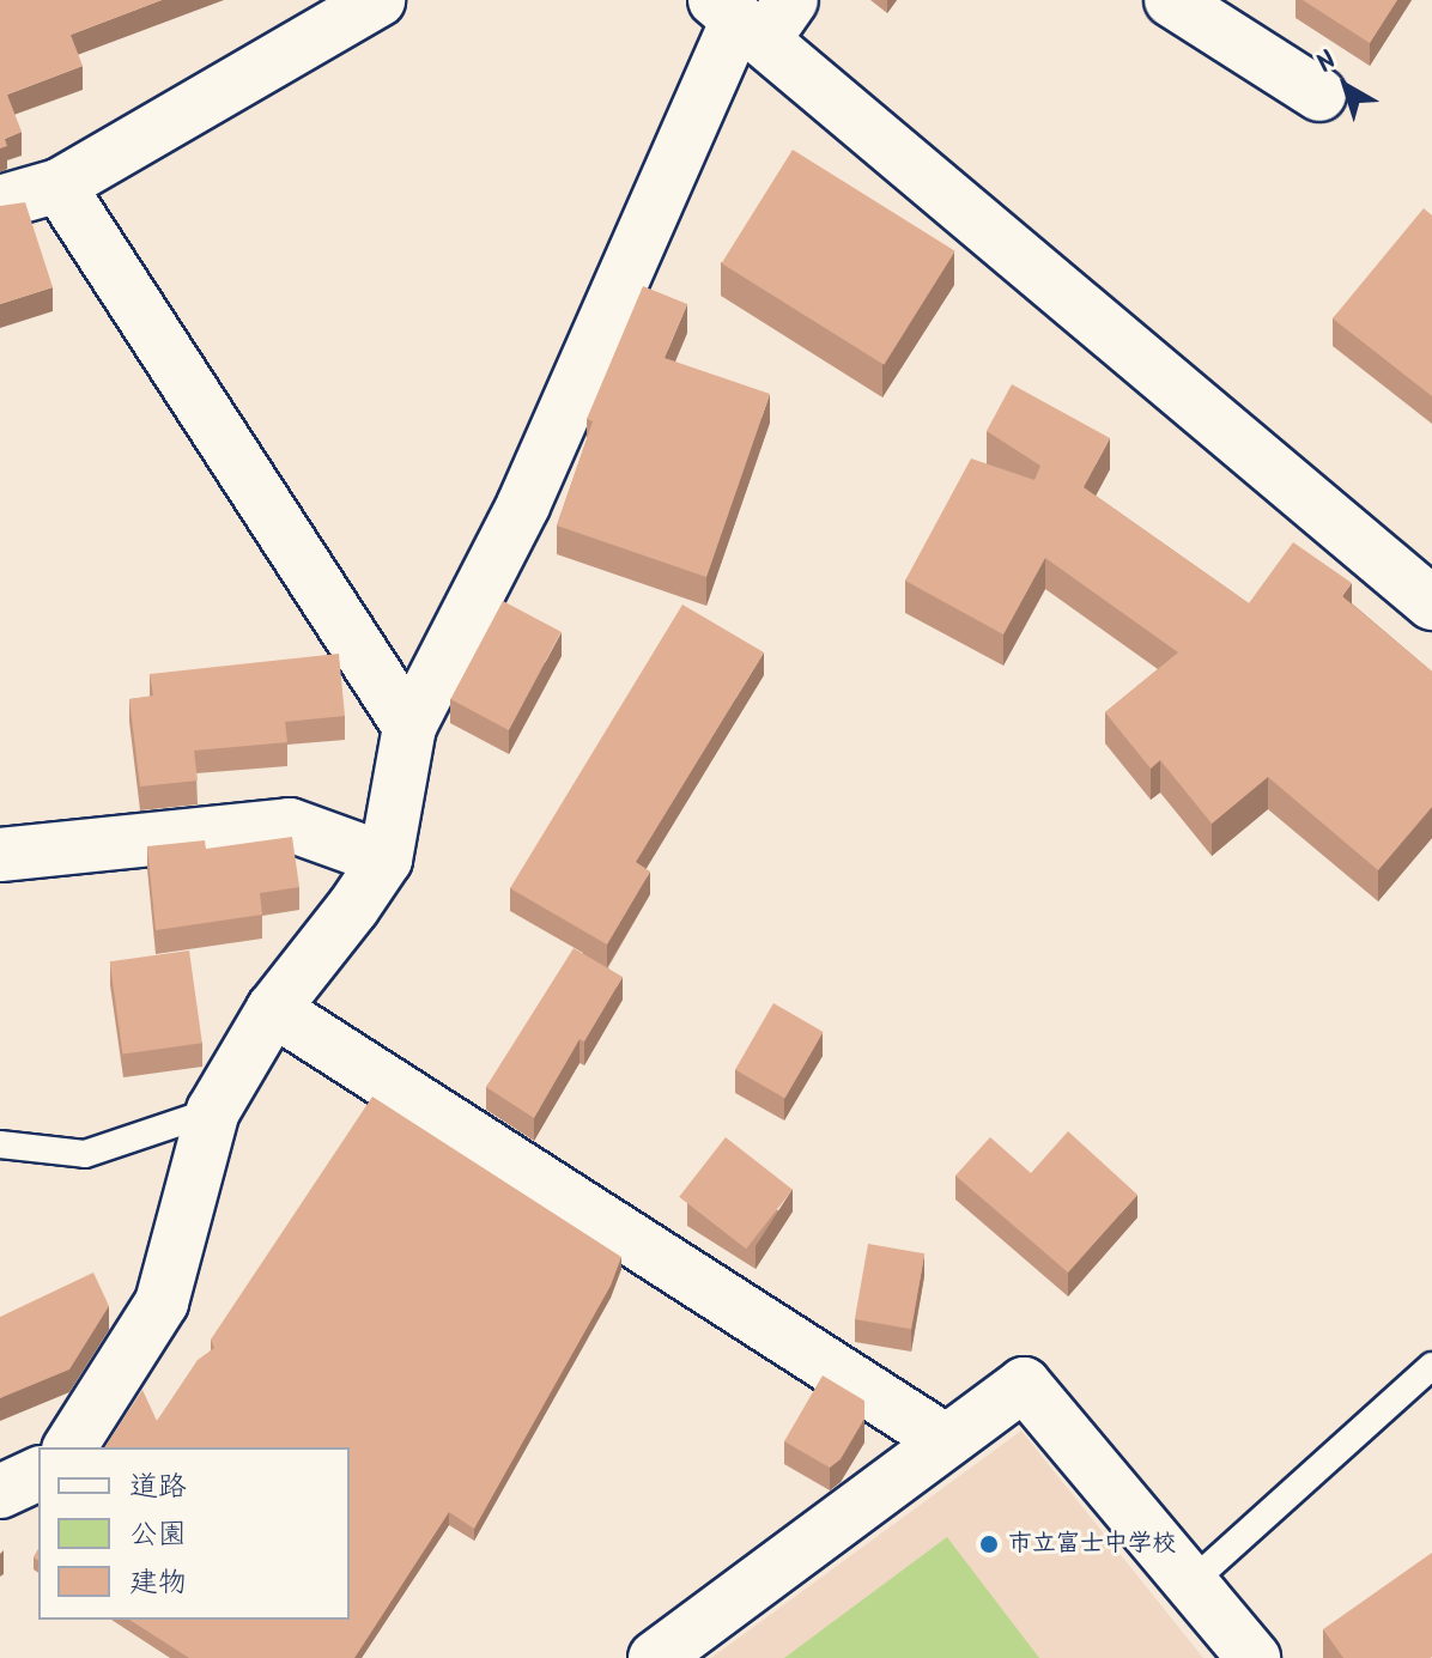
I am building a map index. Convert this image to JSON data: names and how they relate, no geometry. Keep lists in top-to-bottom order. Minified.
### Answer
{"places":["市立富士中学校"],"legend":["道路","公園","建物"],"north":"top left"}
